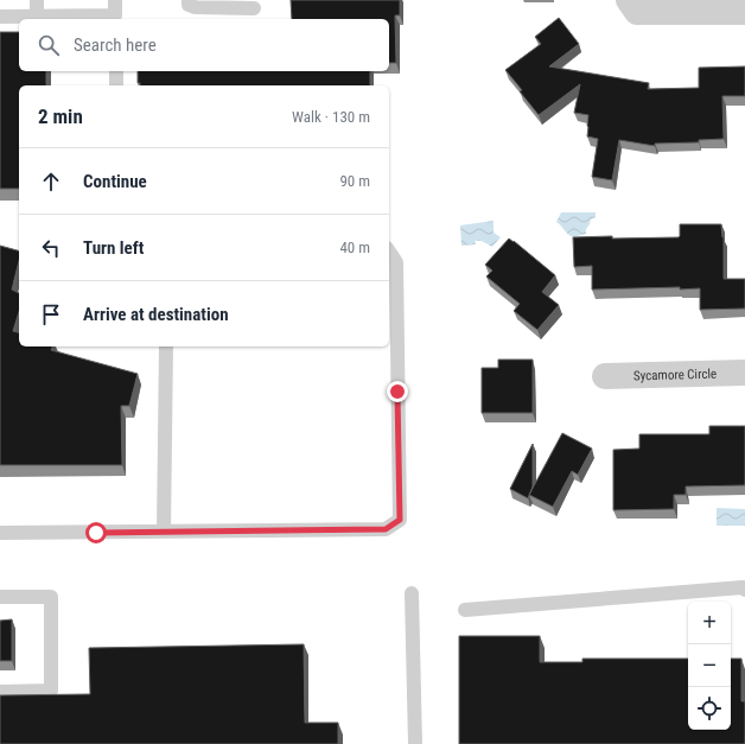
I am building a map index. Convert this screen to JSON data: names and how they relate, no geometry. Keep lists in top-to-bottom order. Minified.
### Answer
{"streets":{"street":["Sycamore Circle"]},"page":{"search":"Search here","heading":["2 min","Walk · 130 m"],"list":[["Continue","90 m"],["Turn left","40 m"],"Arrive at destination"],"map_buttons":["+","−"]}}
